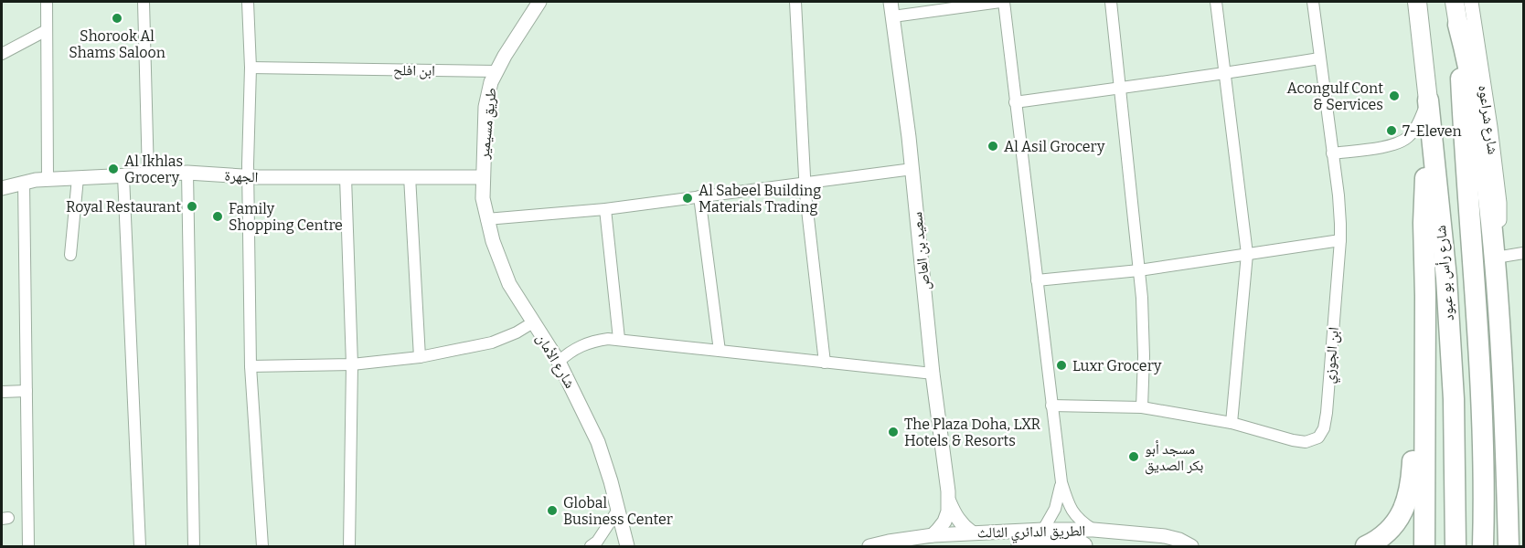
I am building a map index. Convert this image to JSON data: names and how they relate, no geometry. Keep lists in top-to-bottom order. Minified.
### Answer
{"streets":{"highway":["شارع رأس بو عبود","الطريق الدائري الثالث"],"street":["ابن افلح","شارع شراعوه","طريق مسيمير","الجهرة","سعيد بن العاص","ابن الجوزي","شارع الأمان"]},"crossings":[["ابن افلح","طريق مسيمير"],["طريق مسيمير","الجهرة"],["طريق مسيمير","شارع الأمان"],["الجهرة","شارع الأمان"],["سعيد بن العاص","الطريق الدائري الثالث"]],"places":["Shorook Al Shams Saloon","Acongulf Cont & Services","7-Eleven","Al Asil Grocery","Al Ikhlas Grocery","Al Sabeel Building Materials Trading","Royal Restaurant","Family Shopping Centre","Luxr Grocery","The Plaza Doha, LXR Hotels & Resorts","مسجد أبو بكر الصديق","Global Business Center"]}
